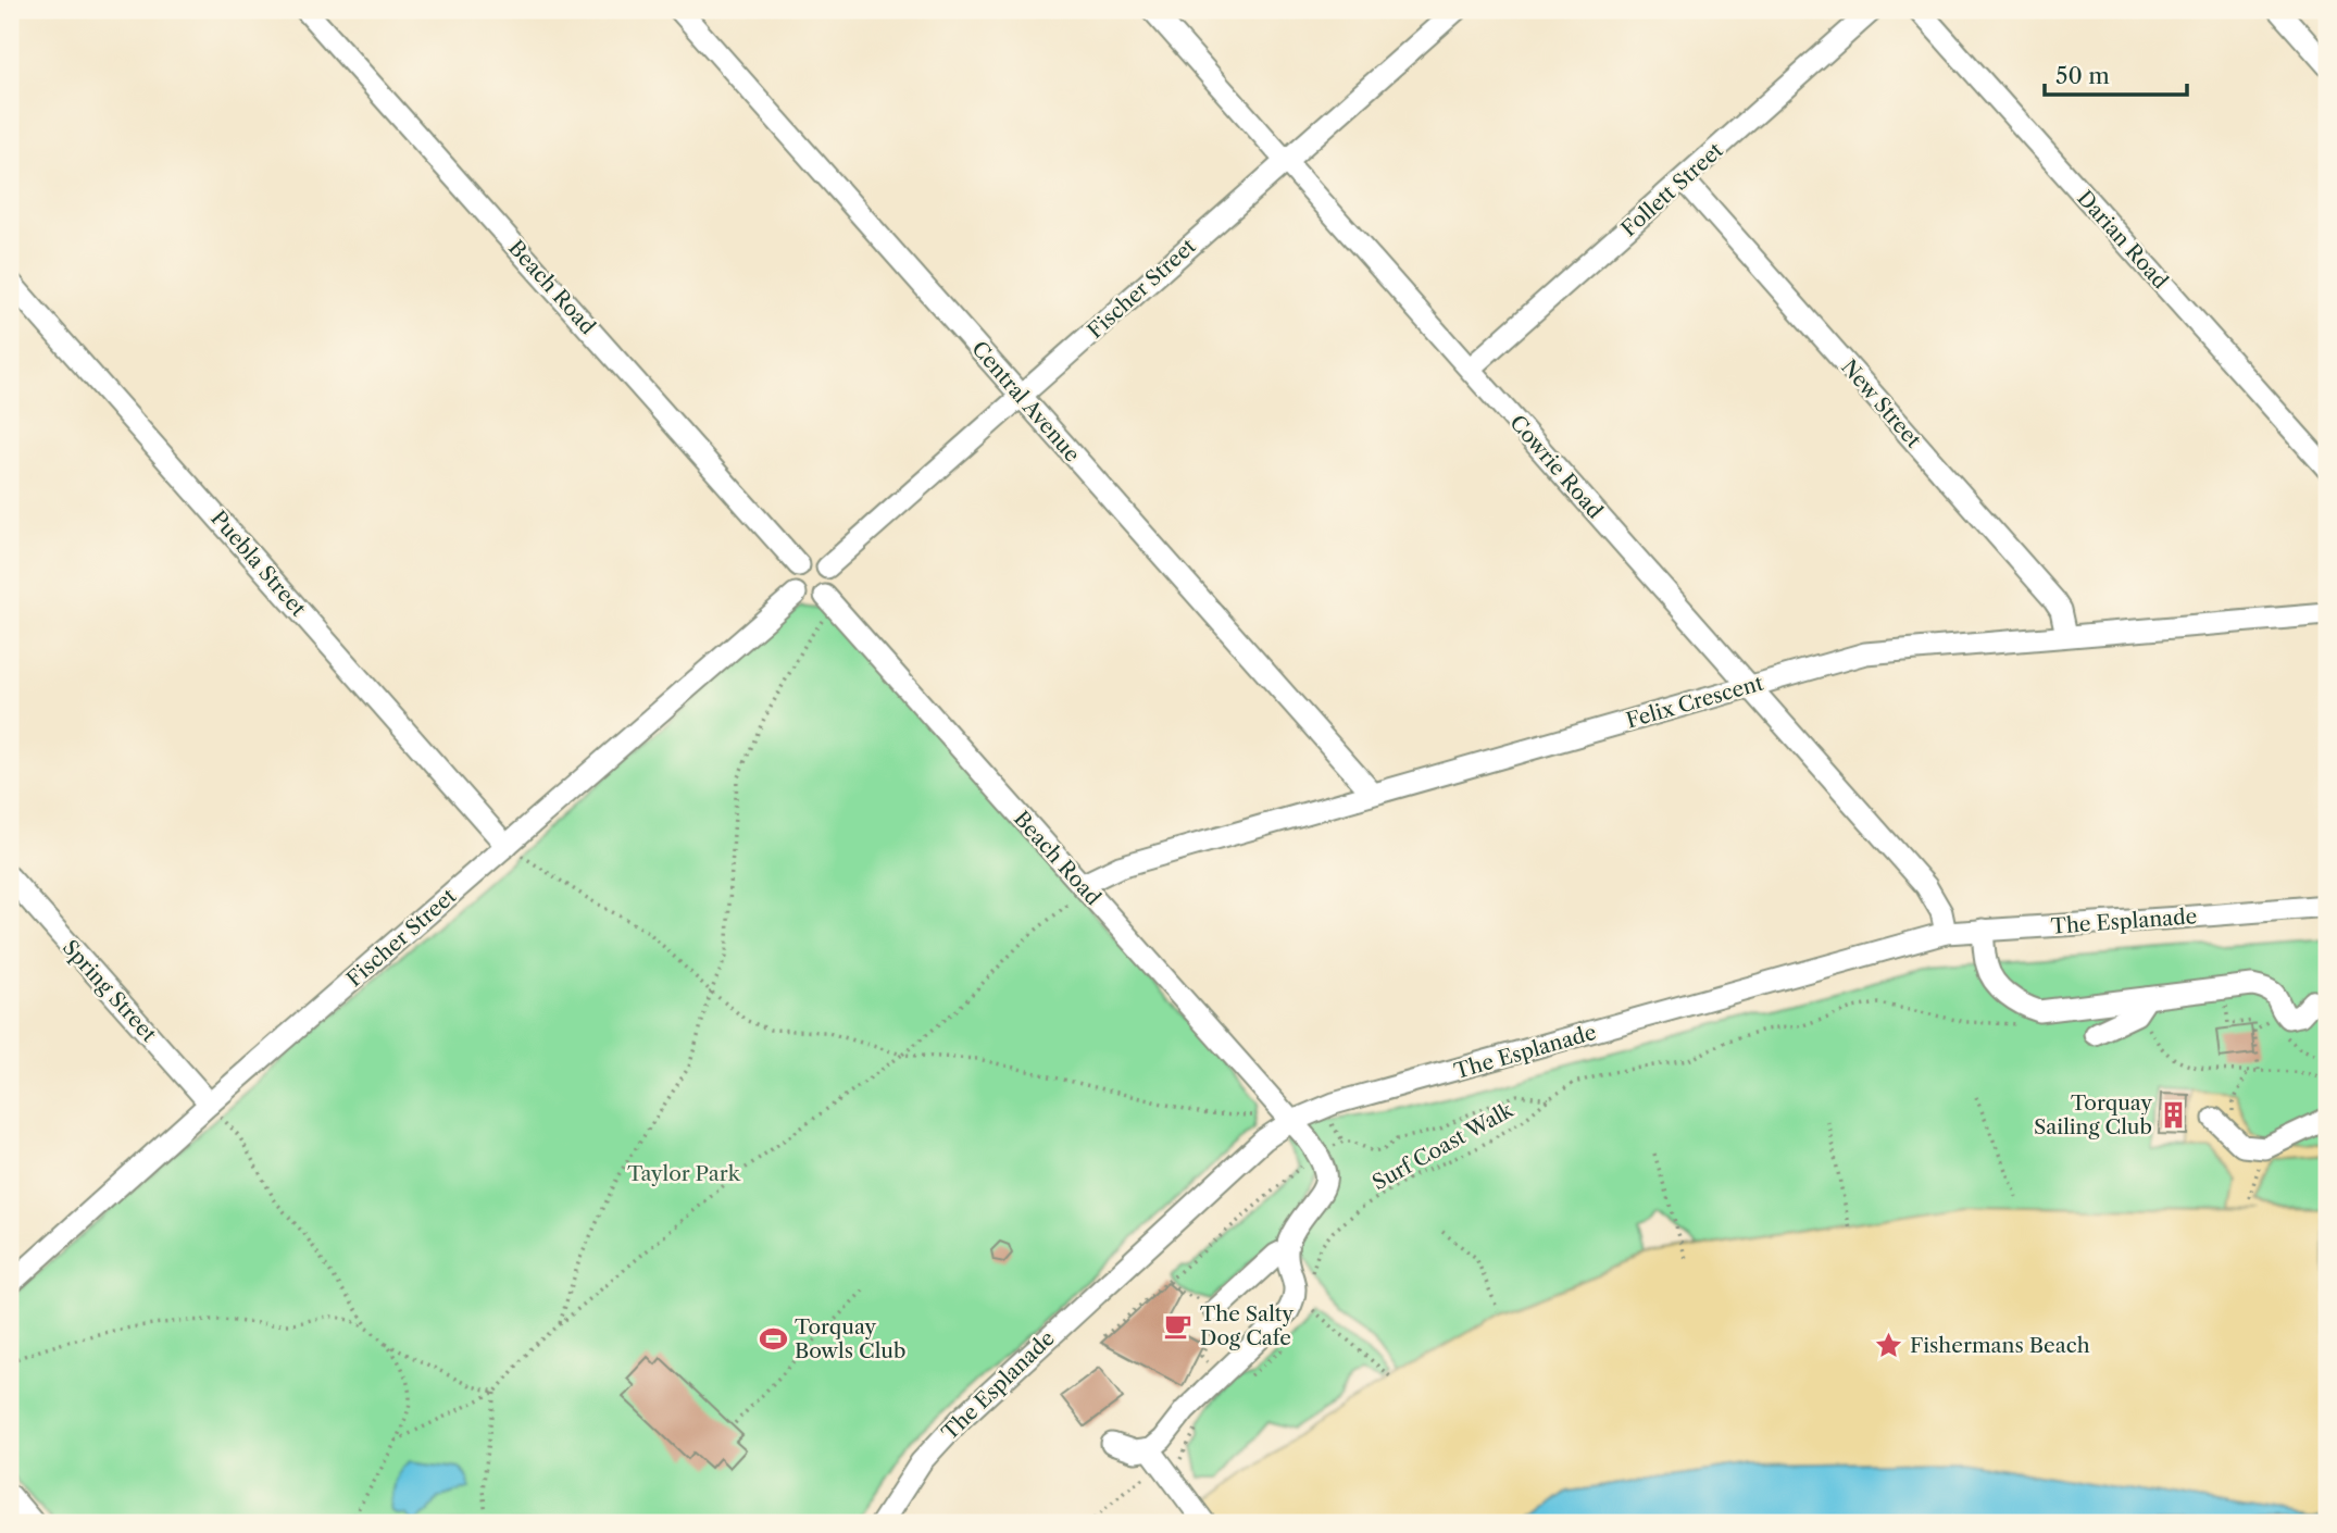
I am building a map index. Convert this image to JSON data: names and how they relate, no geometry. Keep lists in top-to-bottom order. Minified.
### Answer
{"streets":{"street":["Follett Street","Darian Road","Beach Road","Fischer Street","Central Avenue","New Street","Cowrie Road","Puebla Street","Felix Crescent","The Esplanade","Spring Street"],"path":["Surf Coast Walk"]},"crossings":[["Follett Street","New Street"],["Follett Street","Cowrie Road"],["Beach Road","Fischer Street"],["Beach Road","Felix Crescent"],["Beach Road","The Esplanade"],["Fischer Street","Central Avenue"],["Fischer Street","Cowrie Road"],["Fischer Street","Puebla Street"],["Fischer Street","Spring Street"],["Central Avenue","Felix Crescent"],["New Street","Felix Crescent"],["Cowrie Road","Felix Crescent"],["Cowrie Road","The Esplanade"]],"parks":["Taylor Park"],"places":{"building":["Torquay Sailing Club"],"cafe":["The Salty Dog Cafe"],"sports":["Torquay Bowls Club"],"place":["Fishermans Beach"]},"scale_bar":"50 m"}
